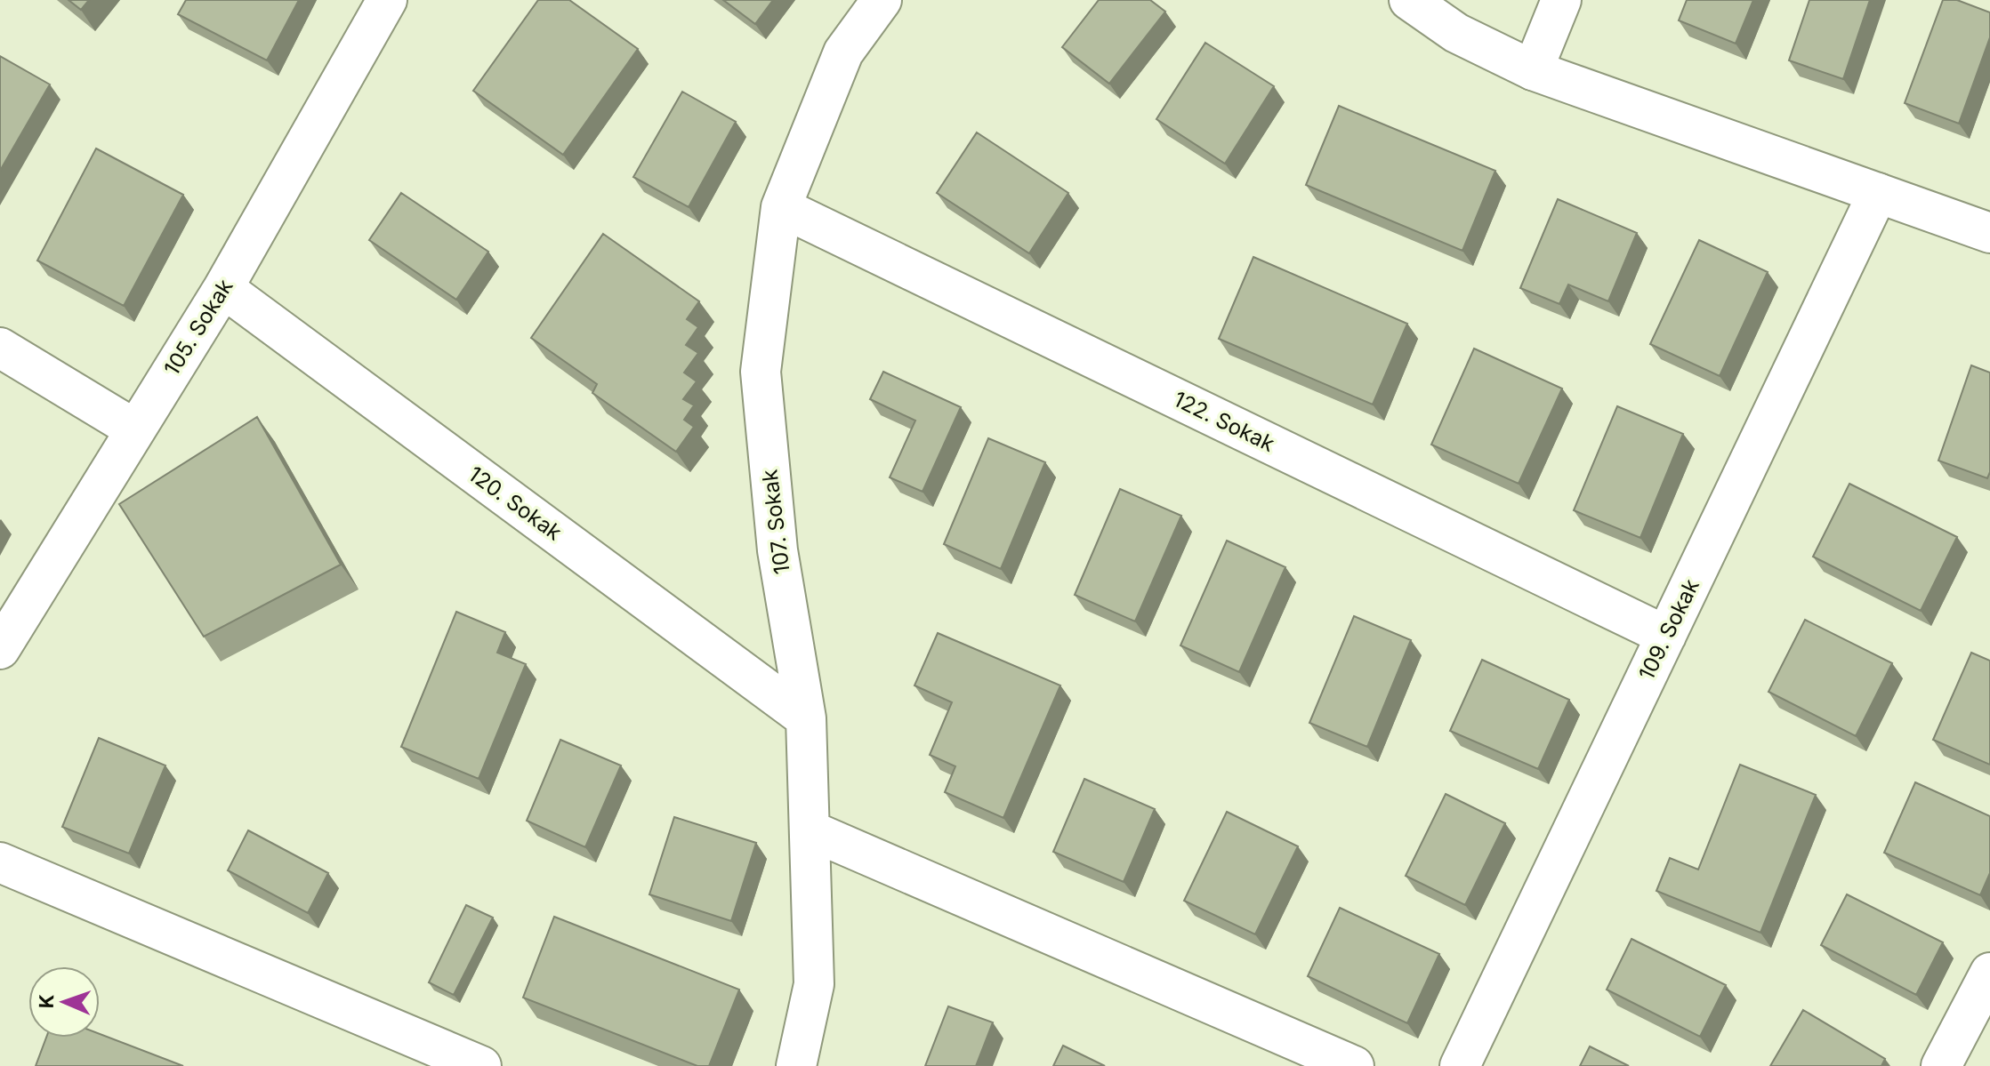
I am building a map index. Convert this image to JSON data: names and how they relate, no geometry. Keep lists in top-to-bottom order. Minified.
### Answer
{"streets":{"street":["105. Sokak","122. Sokak","120. Sokak","107. Sokak","109. Sokak"]},"crossings":[["105. Sokak","120. Sokak"],["122. Sokak","107. Sokak"],["122. Sokak","109. Sokak"],["120. Sokak","107. Sokak"]],"north":"left"}
